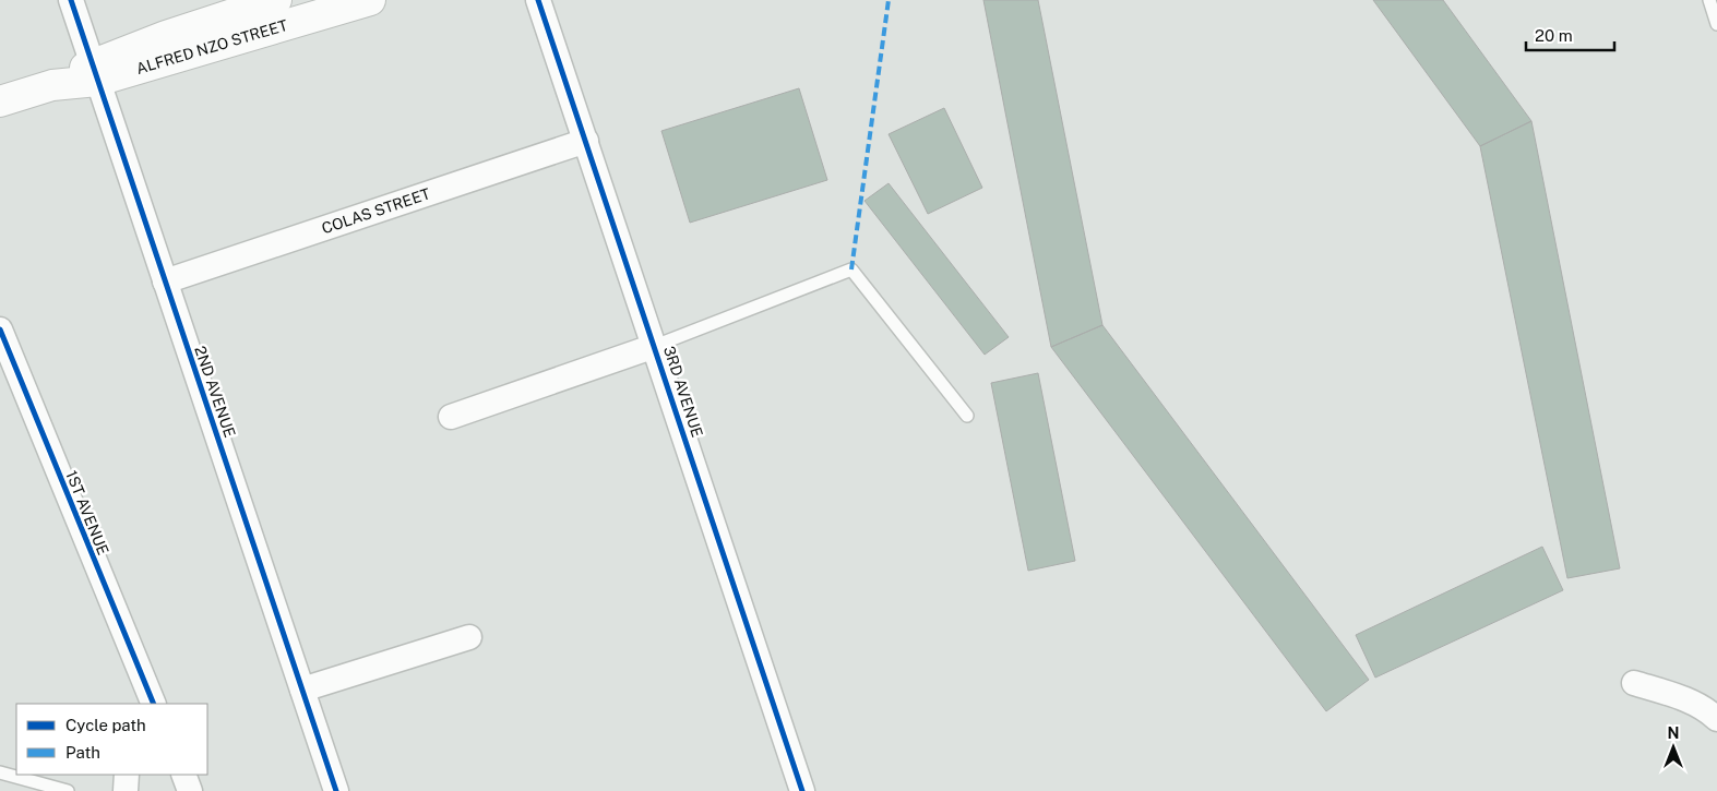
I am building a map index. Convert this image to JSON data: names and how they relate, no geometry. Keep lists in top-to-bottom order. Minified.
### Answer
{"streets":{"street":["ALFRED NZO STREET","COLAS STREET","2ND AVENUE","3RD AVENUE","1ST AVENUE"]},"crossings":[["ALFRED NZO STREET","2ND AVENUE"],["COLAS STREET","2ND AVENUE"],["COLAS STREET","3RD AVENUE"]],"legend":["Cycle path","Path"],"scale_bar":"20 m","north":"top"}
